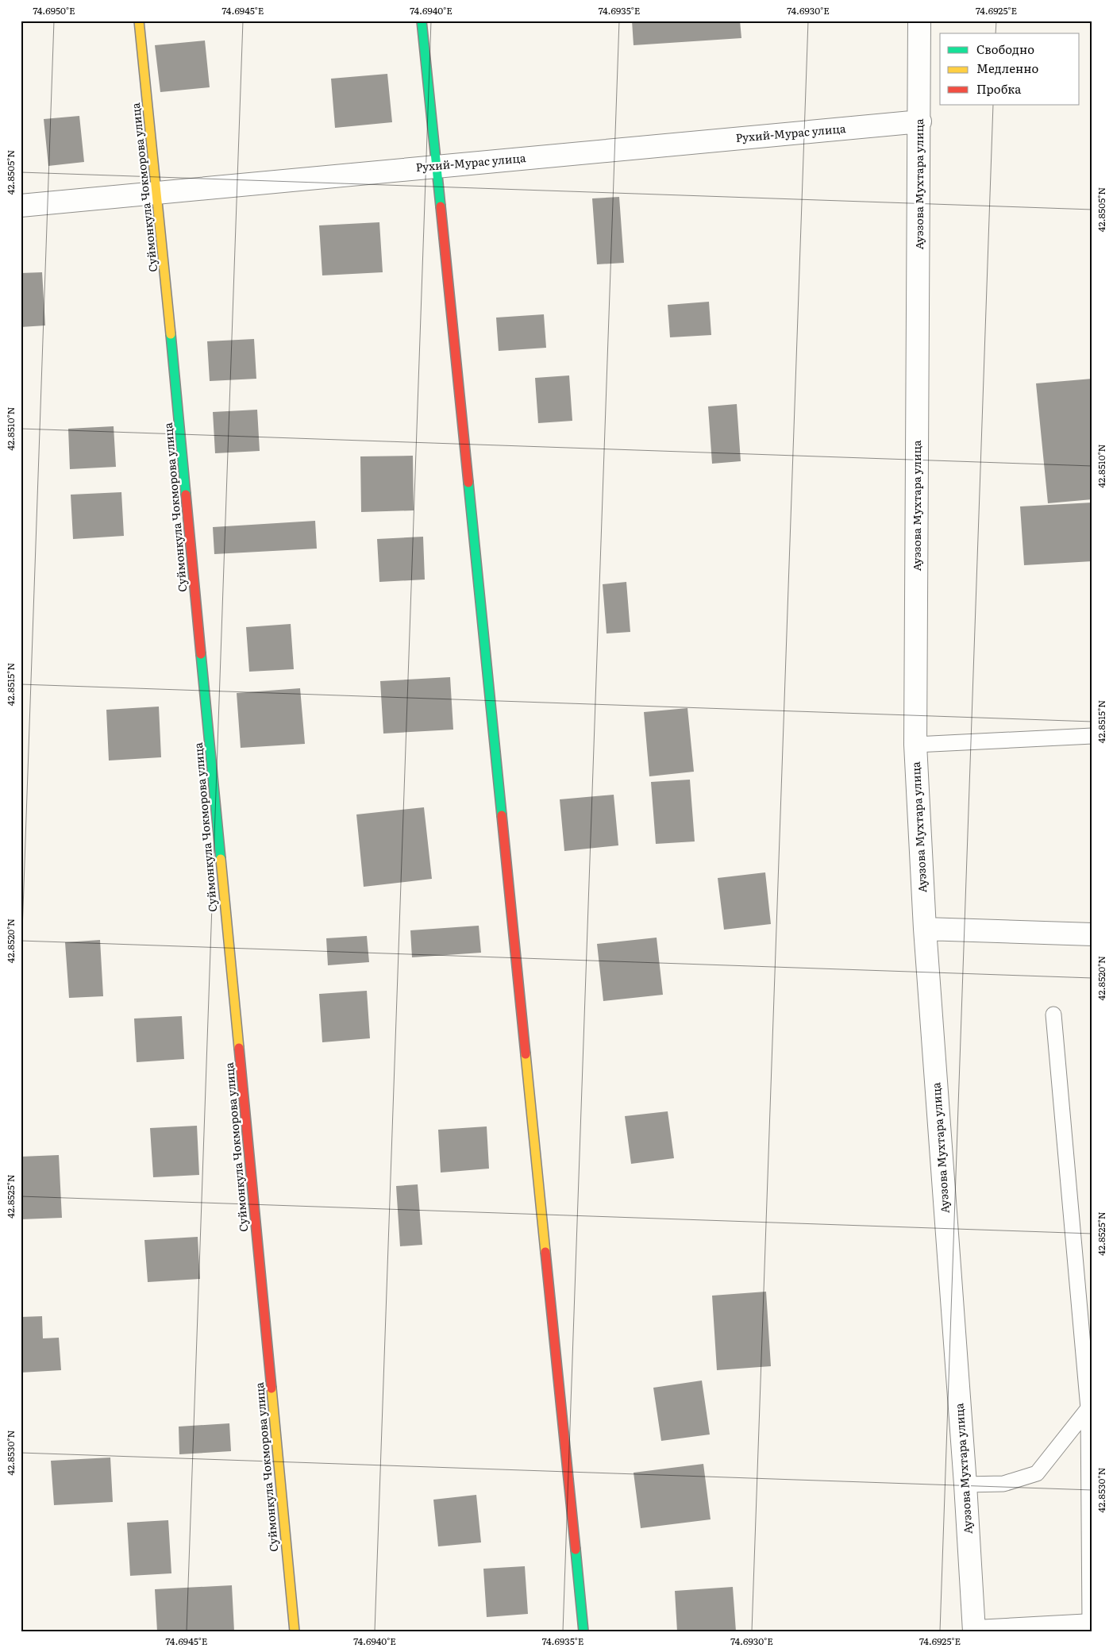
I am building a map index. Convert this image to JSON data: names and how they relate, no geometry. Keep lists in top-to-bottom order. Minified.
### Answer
{"streets":{"street":["Рухий-Мурас улица","Ауэзова Мухтара улица","Суймонкула Чокморова улица"]},"crossings":[["Рухий-Мурас улица","Ауэзова Мухтара улица"],["Рухий-Мурас улица","Суймонкула Чокморова улица"]],"legend":["Свободно","Медленно","Пробка"],"coordinates":["74.6950°E","74.6945°E","74.6940°E","74.6935°E","74.6930°E","74.6925°E","42.8505°N","42.8510°N","42.8515°N","42.8520°N","42.8525°N","42.8530°N"]}
